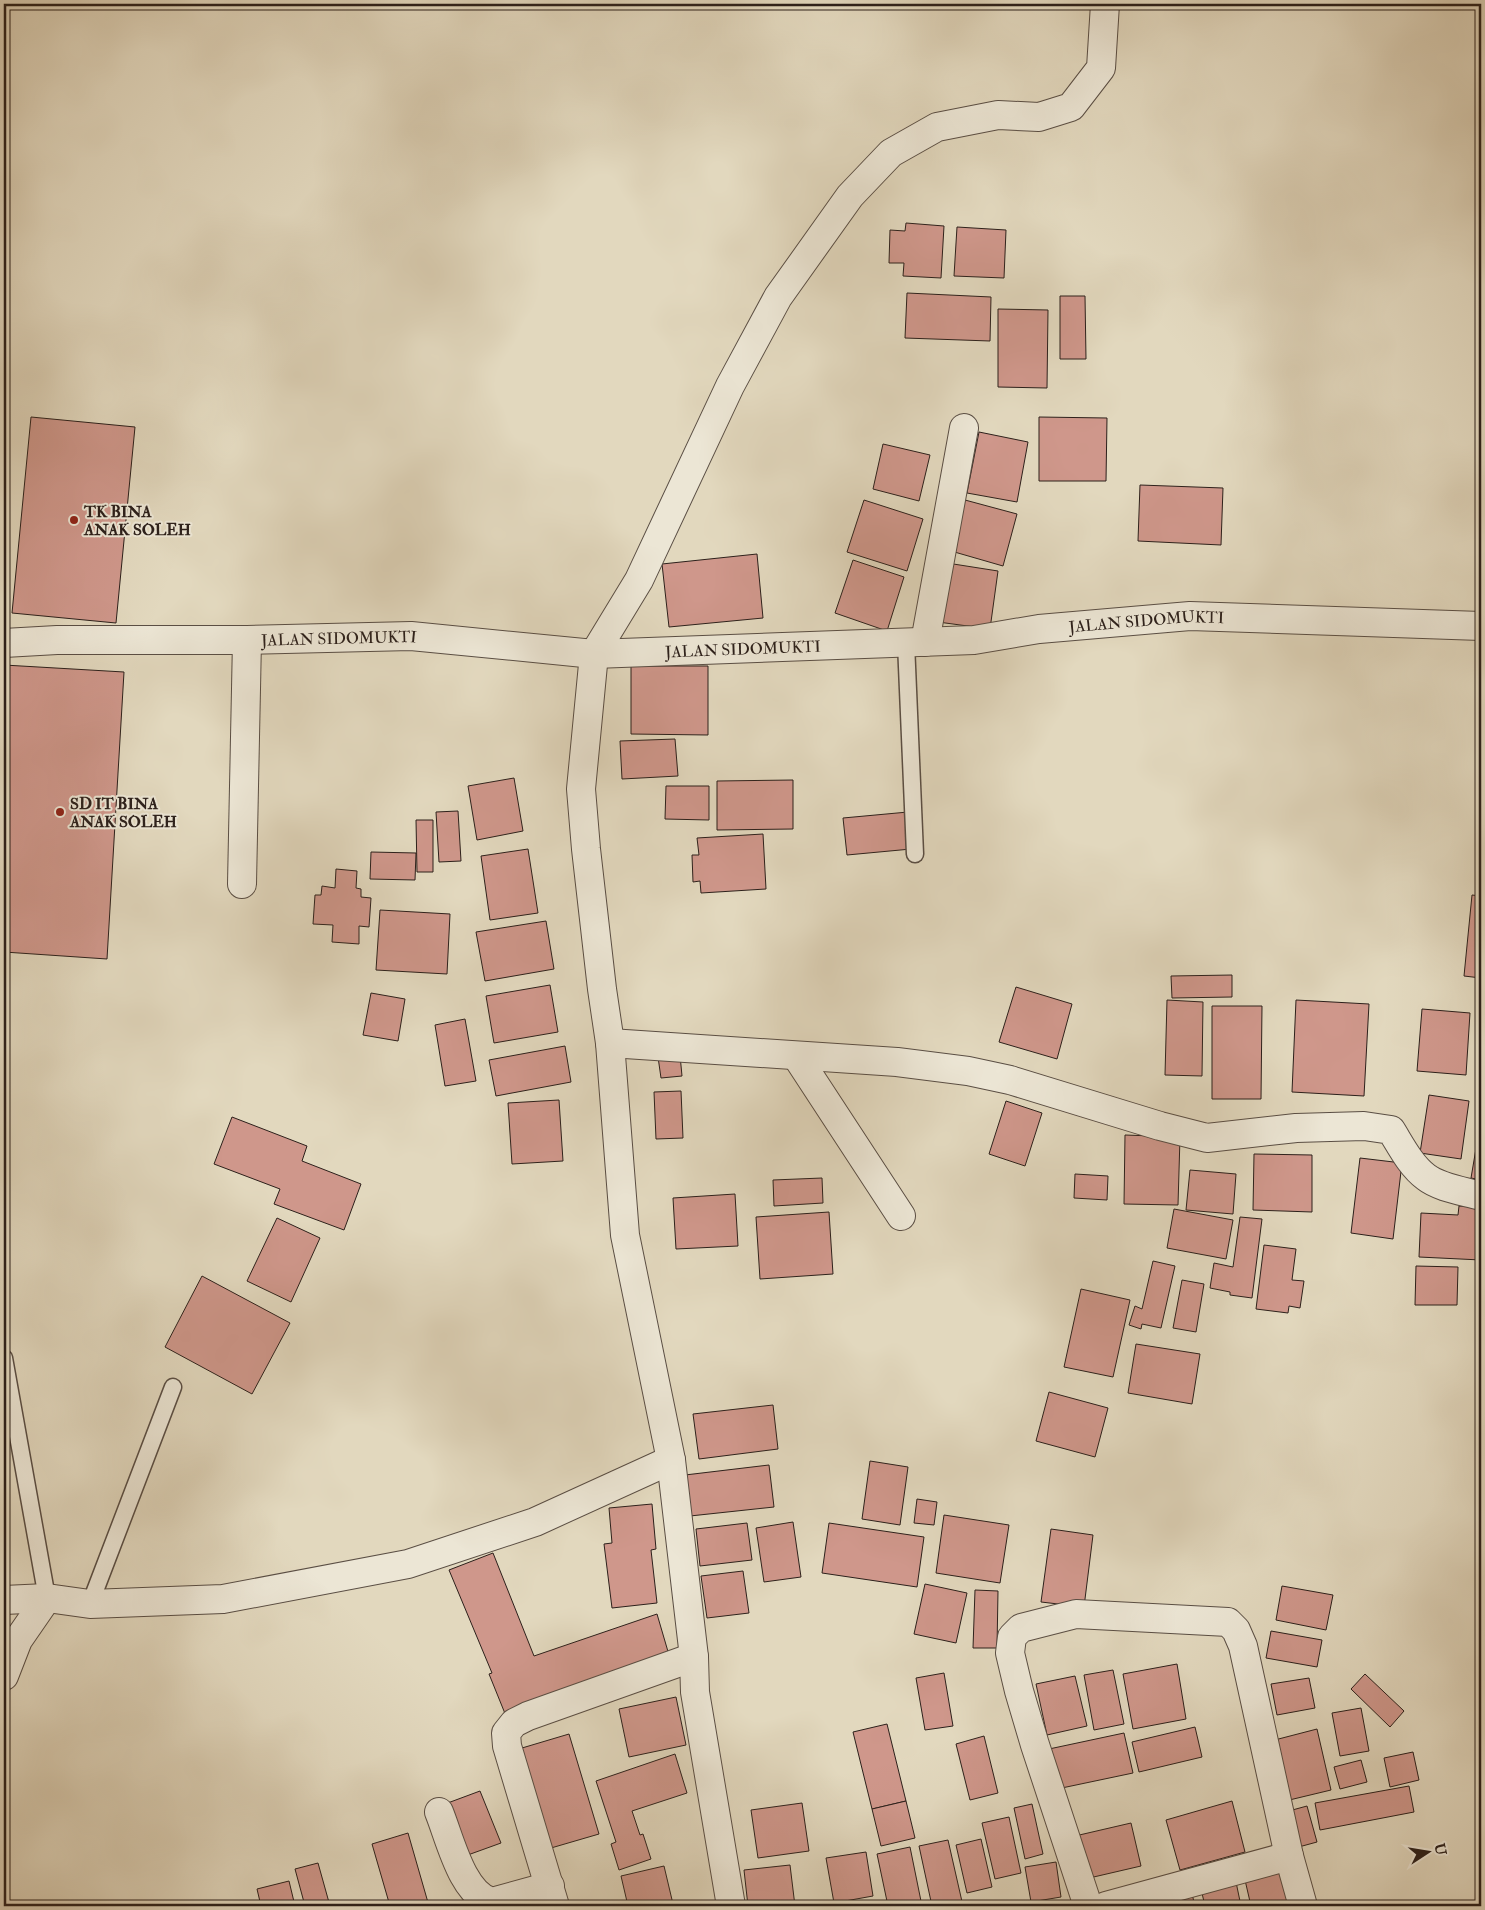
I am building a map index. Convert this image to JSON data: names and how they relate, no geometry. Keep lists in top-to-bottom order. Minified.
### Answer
{"streets":{"street":["JALAN SIDOMUKTI"]},"places":["TK BINA ANAK SOLEH","SD IT BINA ANAK SOLEH"],"north":"right"}
